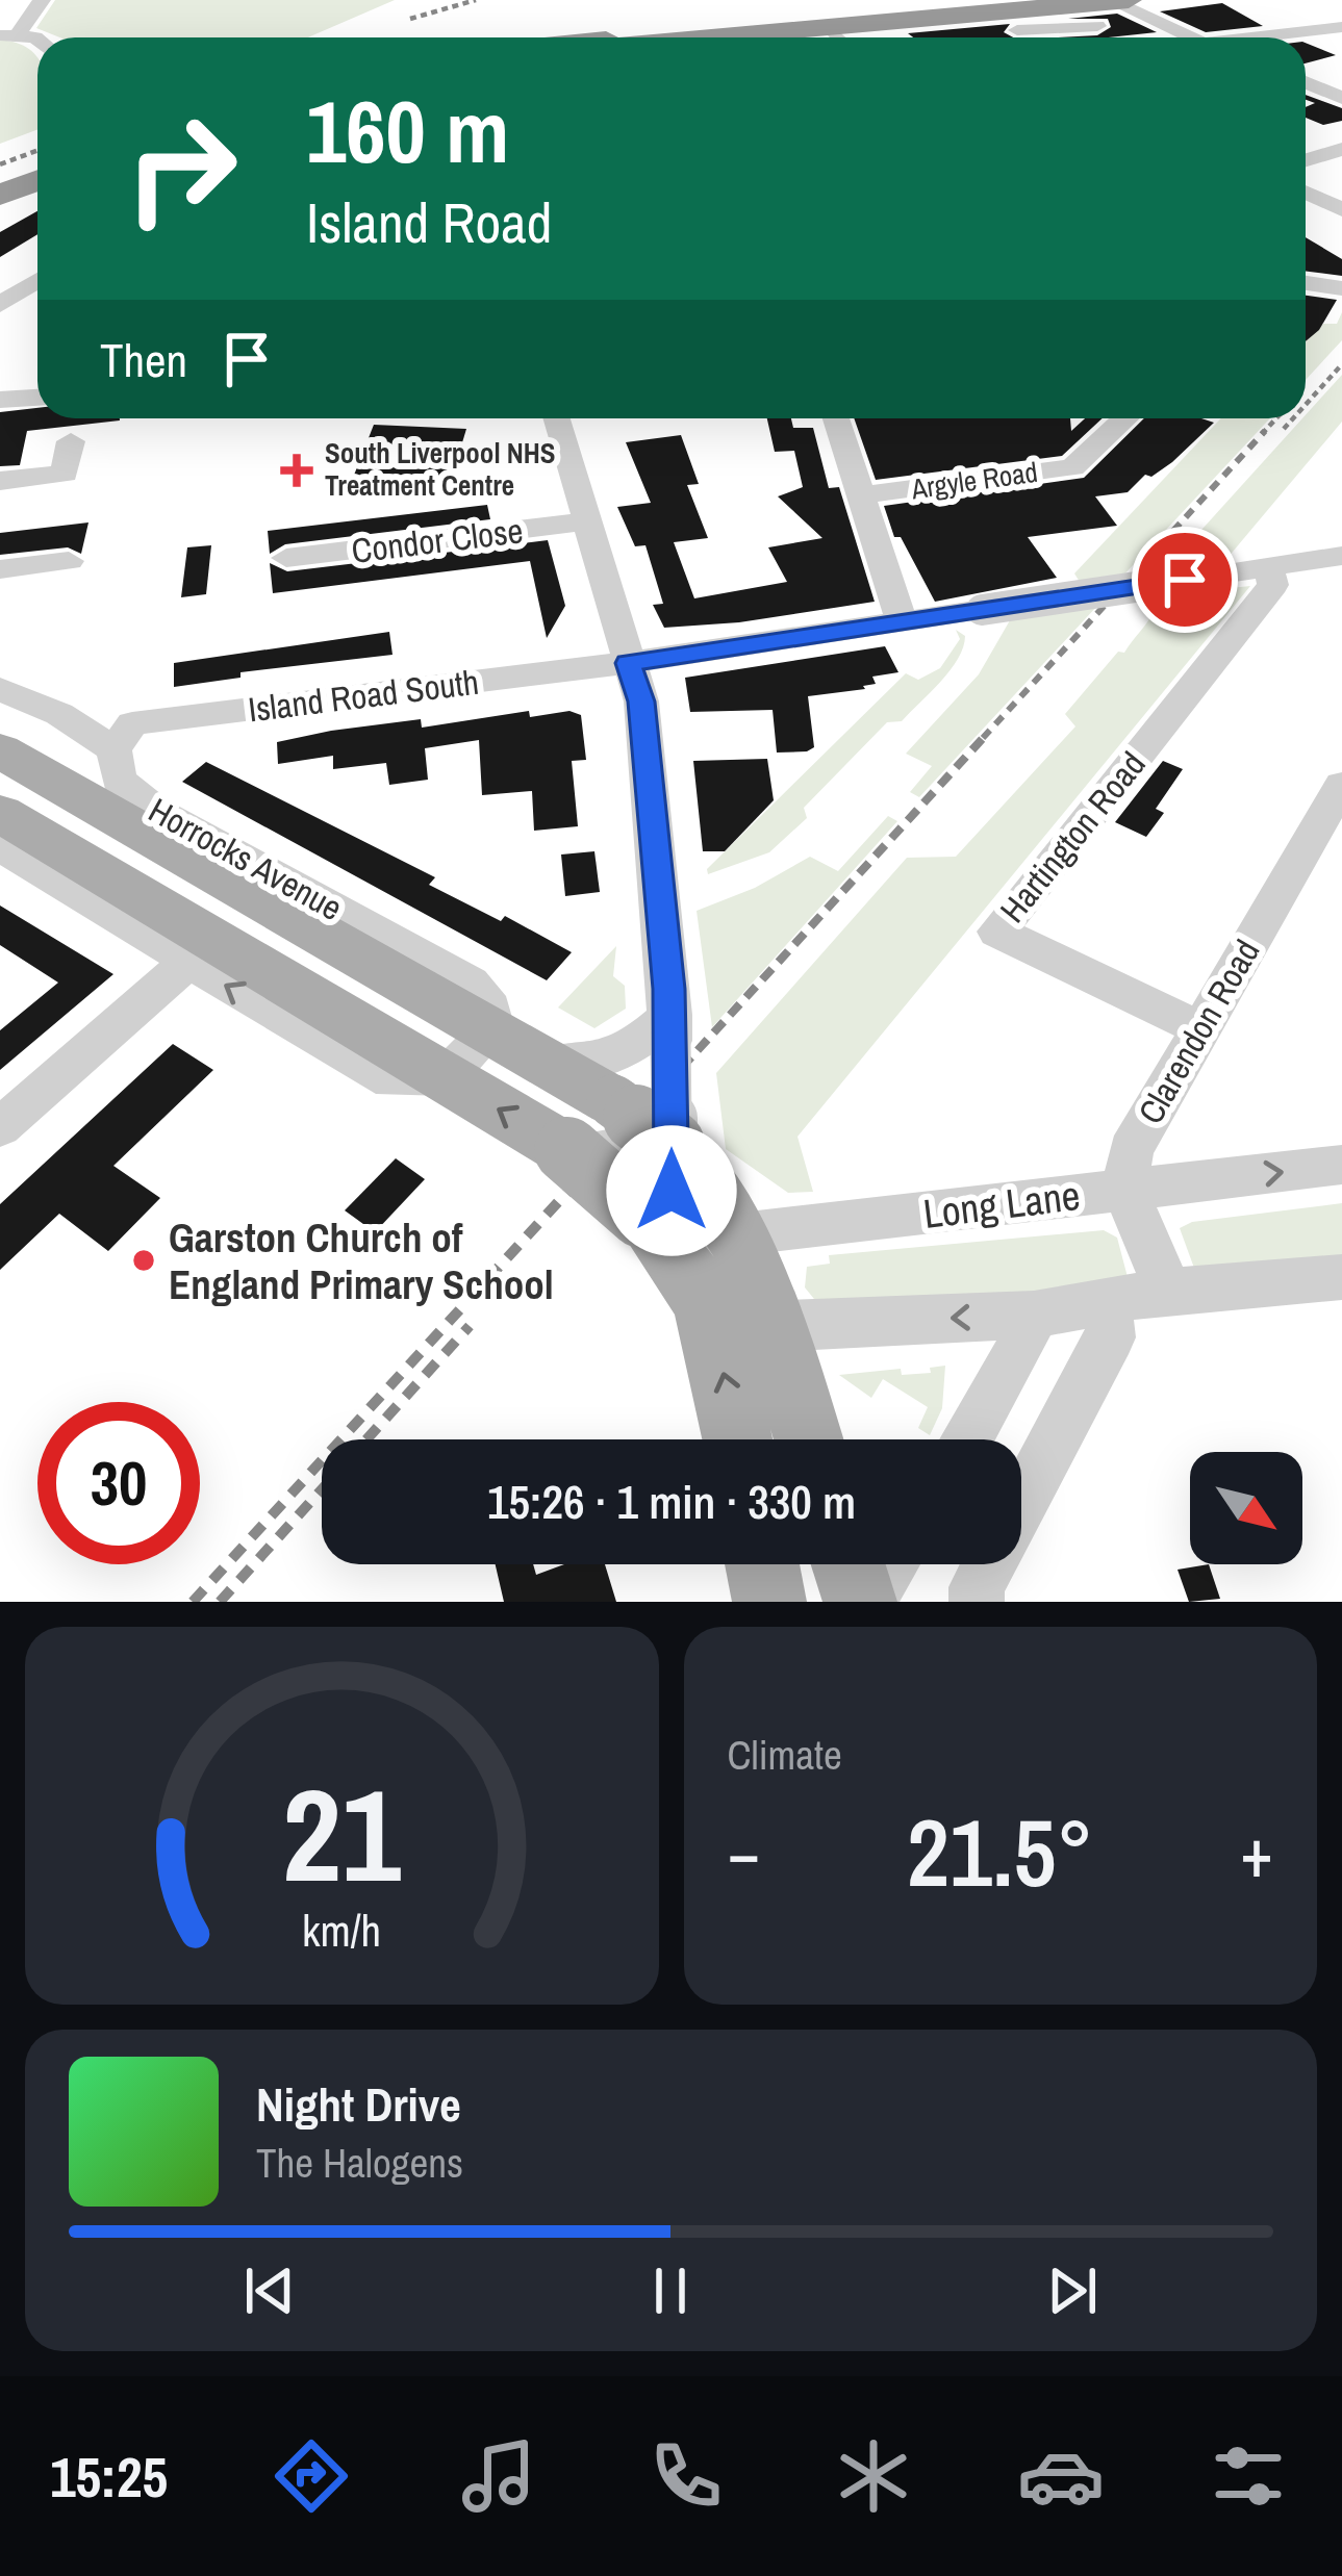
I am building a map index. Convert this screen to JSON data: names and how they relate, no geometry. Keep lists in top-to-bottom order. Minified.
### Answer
{"streets":{"main road":["Horrocks Avenue"],"street":["Argyle Road","Condor Close","Island Road South","Hartington Road","Clarendon Road","Long Lane"]},"crossings":[["Island Road South","Hartington Road"],["Island Road South","Horrocks Avenue"],["Hartington Road","Clarendon Road"],["Horrocks Avenue","Long Lane"],["Clarendon Road","Long Lane"]],"places":{"health":["South Liverpool NHS Treatment Centre"],"other":["Garston Church of England Primary School"]},"north":"bottom right","page":{"turn":["160 m","Island Road"],"then":"Then","limit":"30","trip":"15:26 · 1 min · 330 m","tile":"Climate","heat":["−","21.5°","+"],"song":["Night Drive","The Halogens"],"tabs":"15:25","gauge":["21","km/h"]}}
